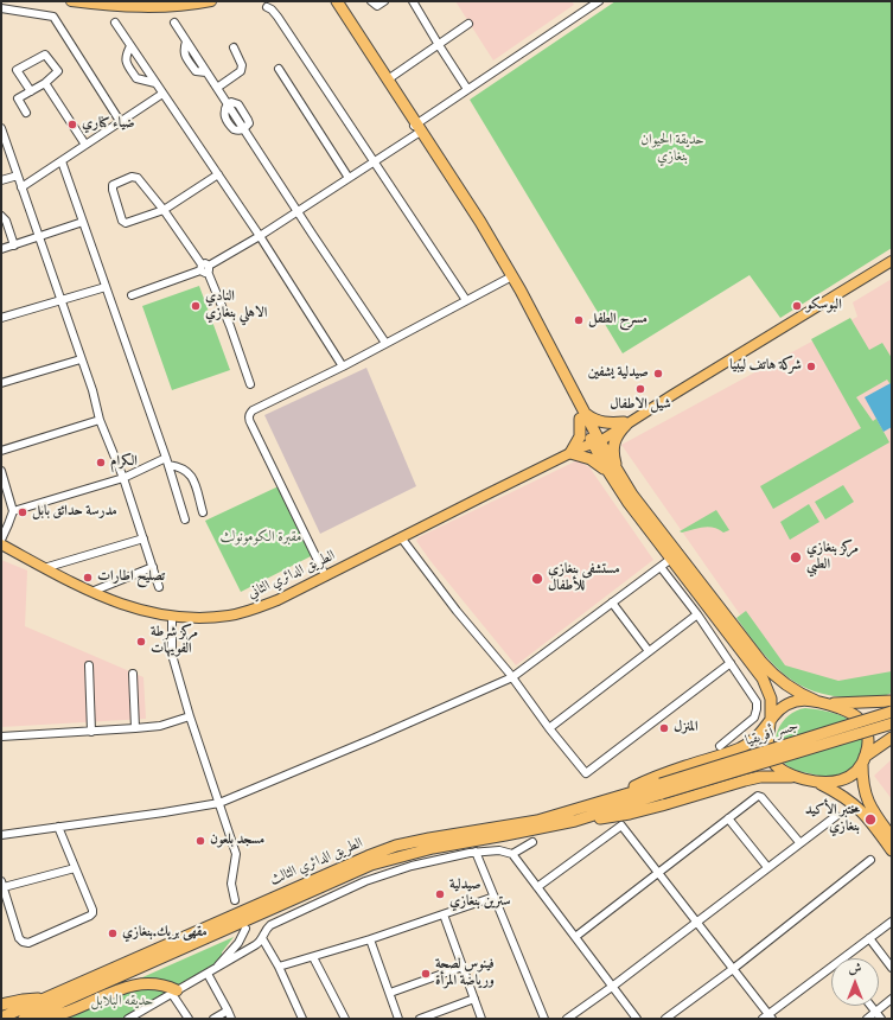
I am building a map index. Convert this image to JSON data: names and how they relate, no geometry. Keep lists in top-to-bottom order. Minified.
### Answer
{"streets":{"highway":["جسر أفريقيا","الطريق الدائري الثالث"],"main road":["الطريق الدائري الثاني"]},"crossings":[["جسر أفريقيا","الطريق الدائري الثالث"]],"parks":["حديقة الحيوان بنغازي","مقبرة الكومونولث","حديقه البلابل"],"places":["ضياء كناري","النادي الاهلي بنغازي","البوسكو","مسرح الطفل","شركة هاتف ليبيا","صيدلية يشفين","شيل الاطفال","الكرام","مدرسة حدائق بابل","مركز بنغازي الطبي","تصليح اطارات","مستشفى بنغازي للأطفال","مركز شرطة الفويهات","المنزل","مختبر الأكيد بنغازي","مسجد بلعون","صيدلية سترين بنغازي","مقهى بريك.بنغازي","فينوس لصحة ورياضة المرأة"],"north":"top"}
